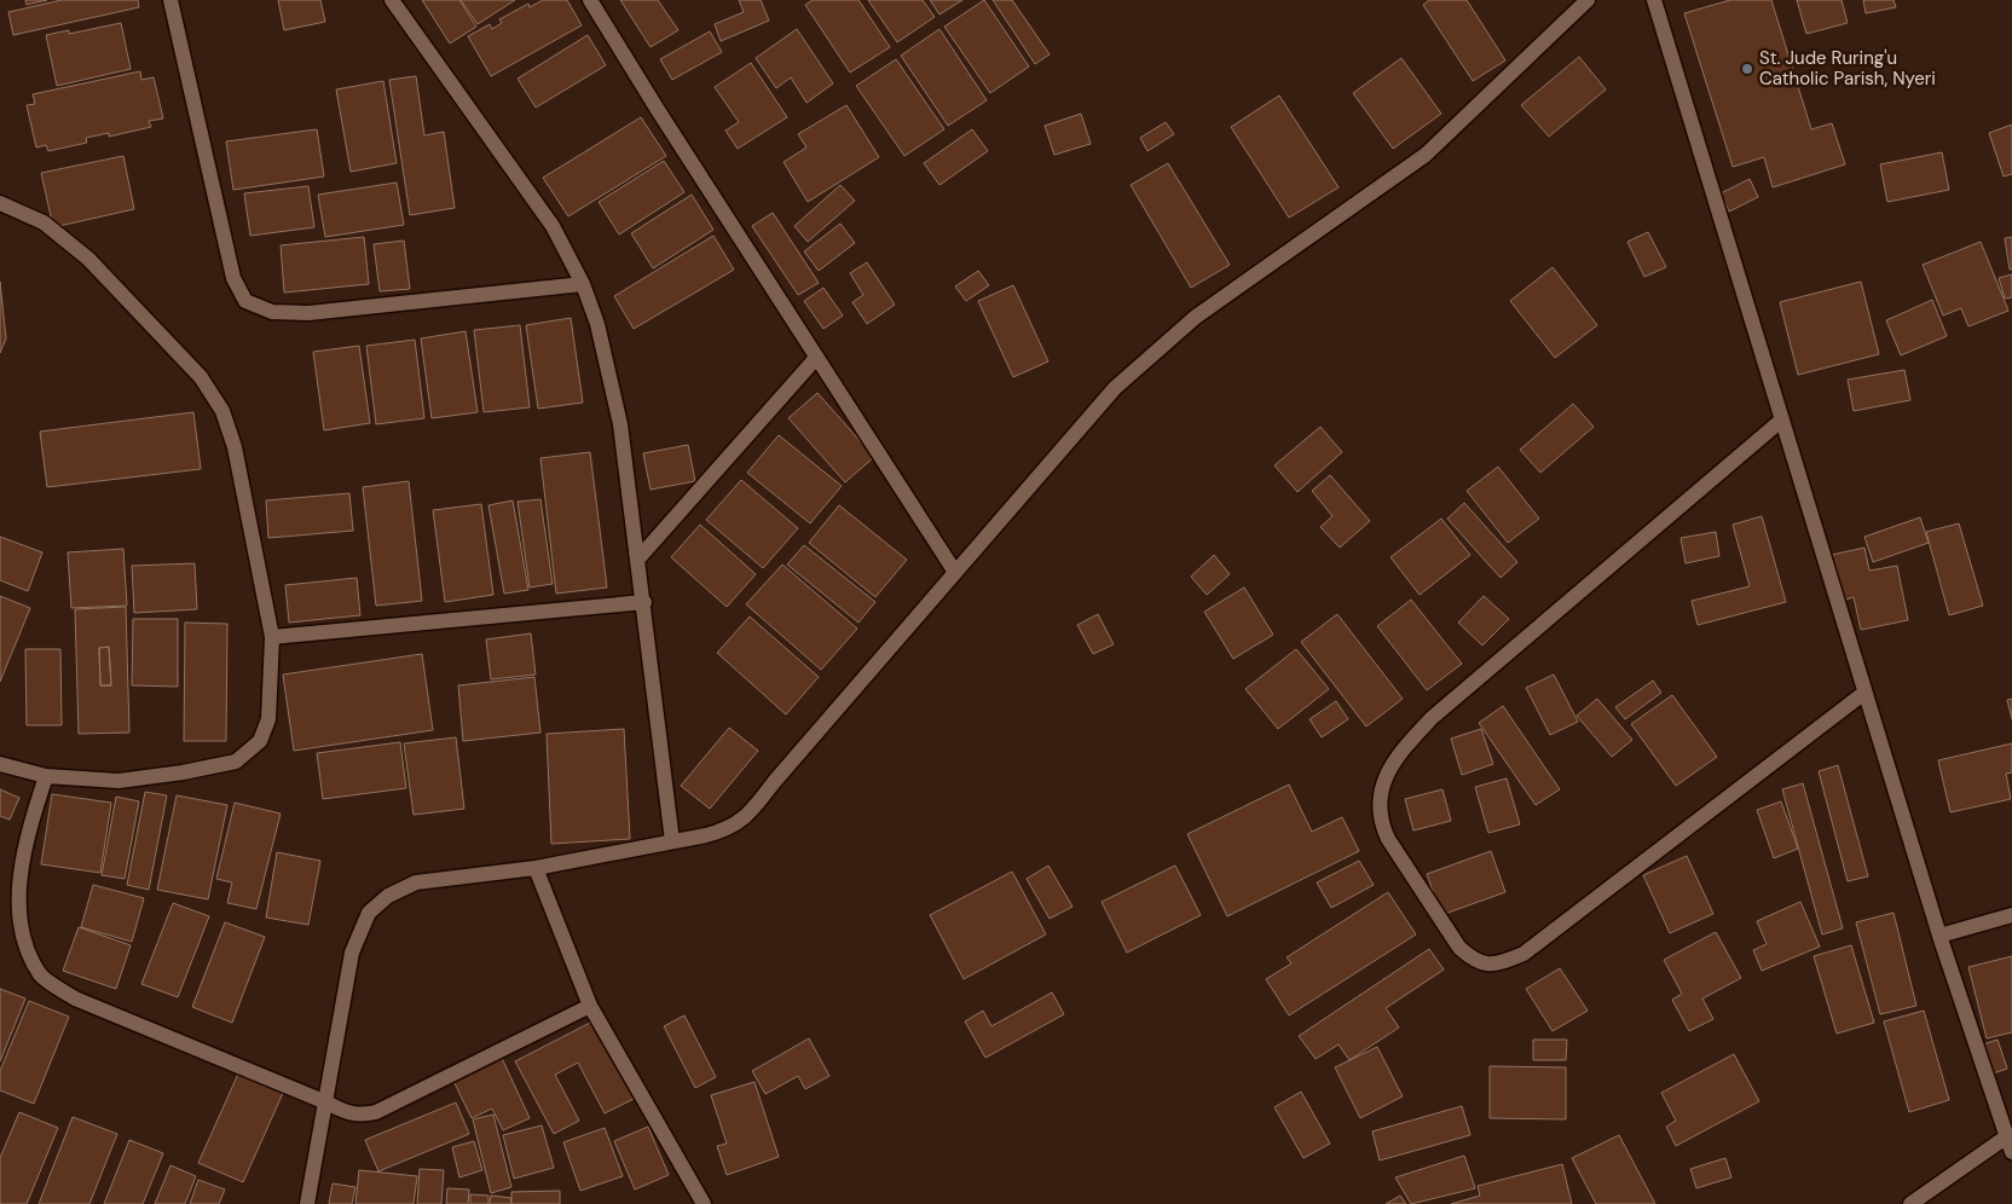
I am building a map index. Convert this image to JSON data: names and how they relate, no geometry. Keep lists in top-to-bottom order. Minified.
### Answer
{"places":["St. Jude Ruring'u Catholic Parish, Nyeri"]}
